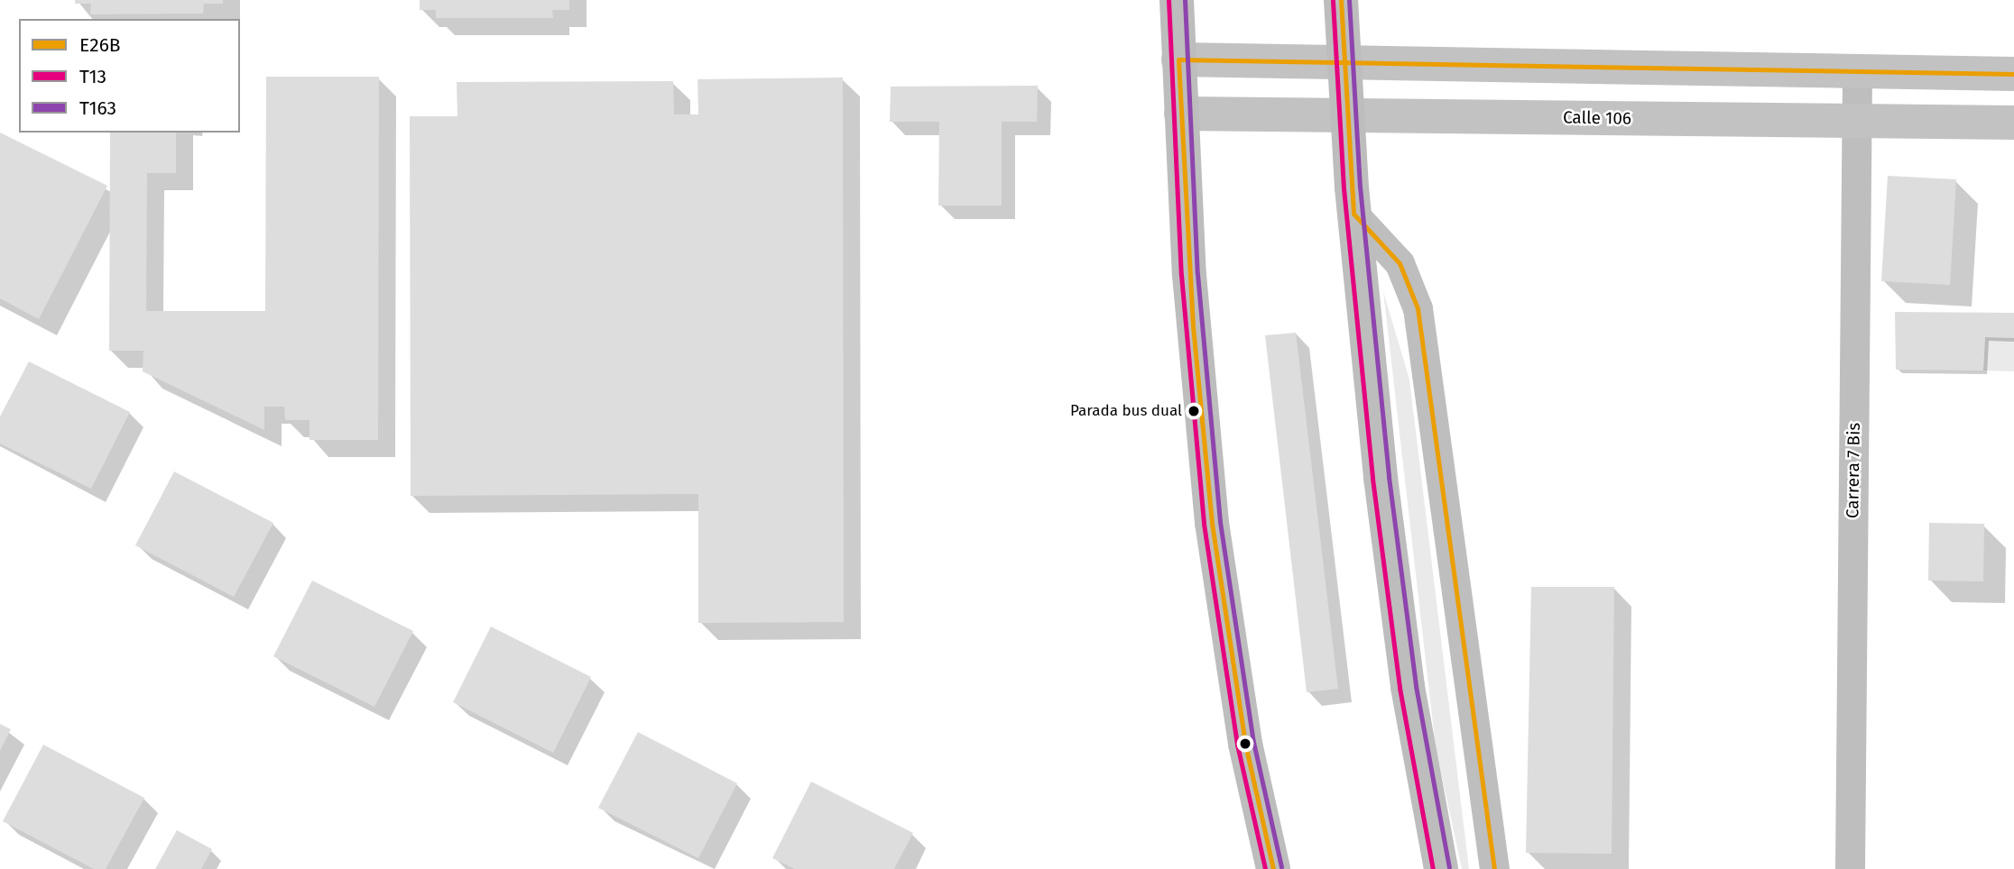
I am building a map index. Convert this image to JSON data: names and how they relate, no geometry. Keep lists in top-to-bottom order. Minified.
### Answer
{"streets":{"main road":["Calle 106"],"street":["Carrera 7 Bis"]},"crossings":[["Calle 106","Carrera 7 Bis"]],"places":["Parada bus dual"],"lines":["transit line E26B","transit line T13","transit line T163"],"legend":["E26B","T13","T163"]}
